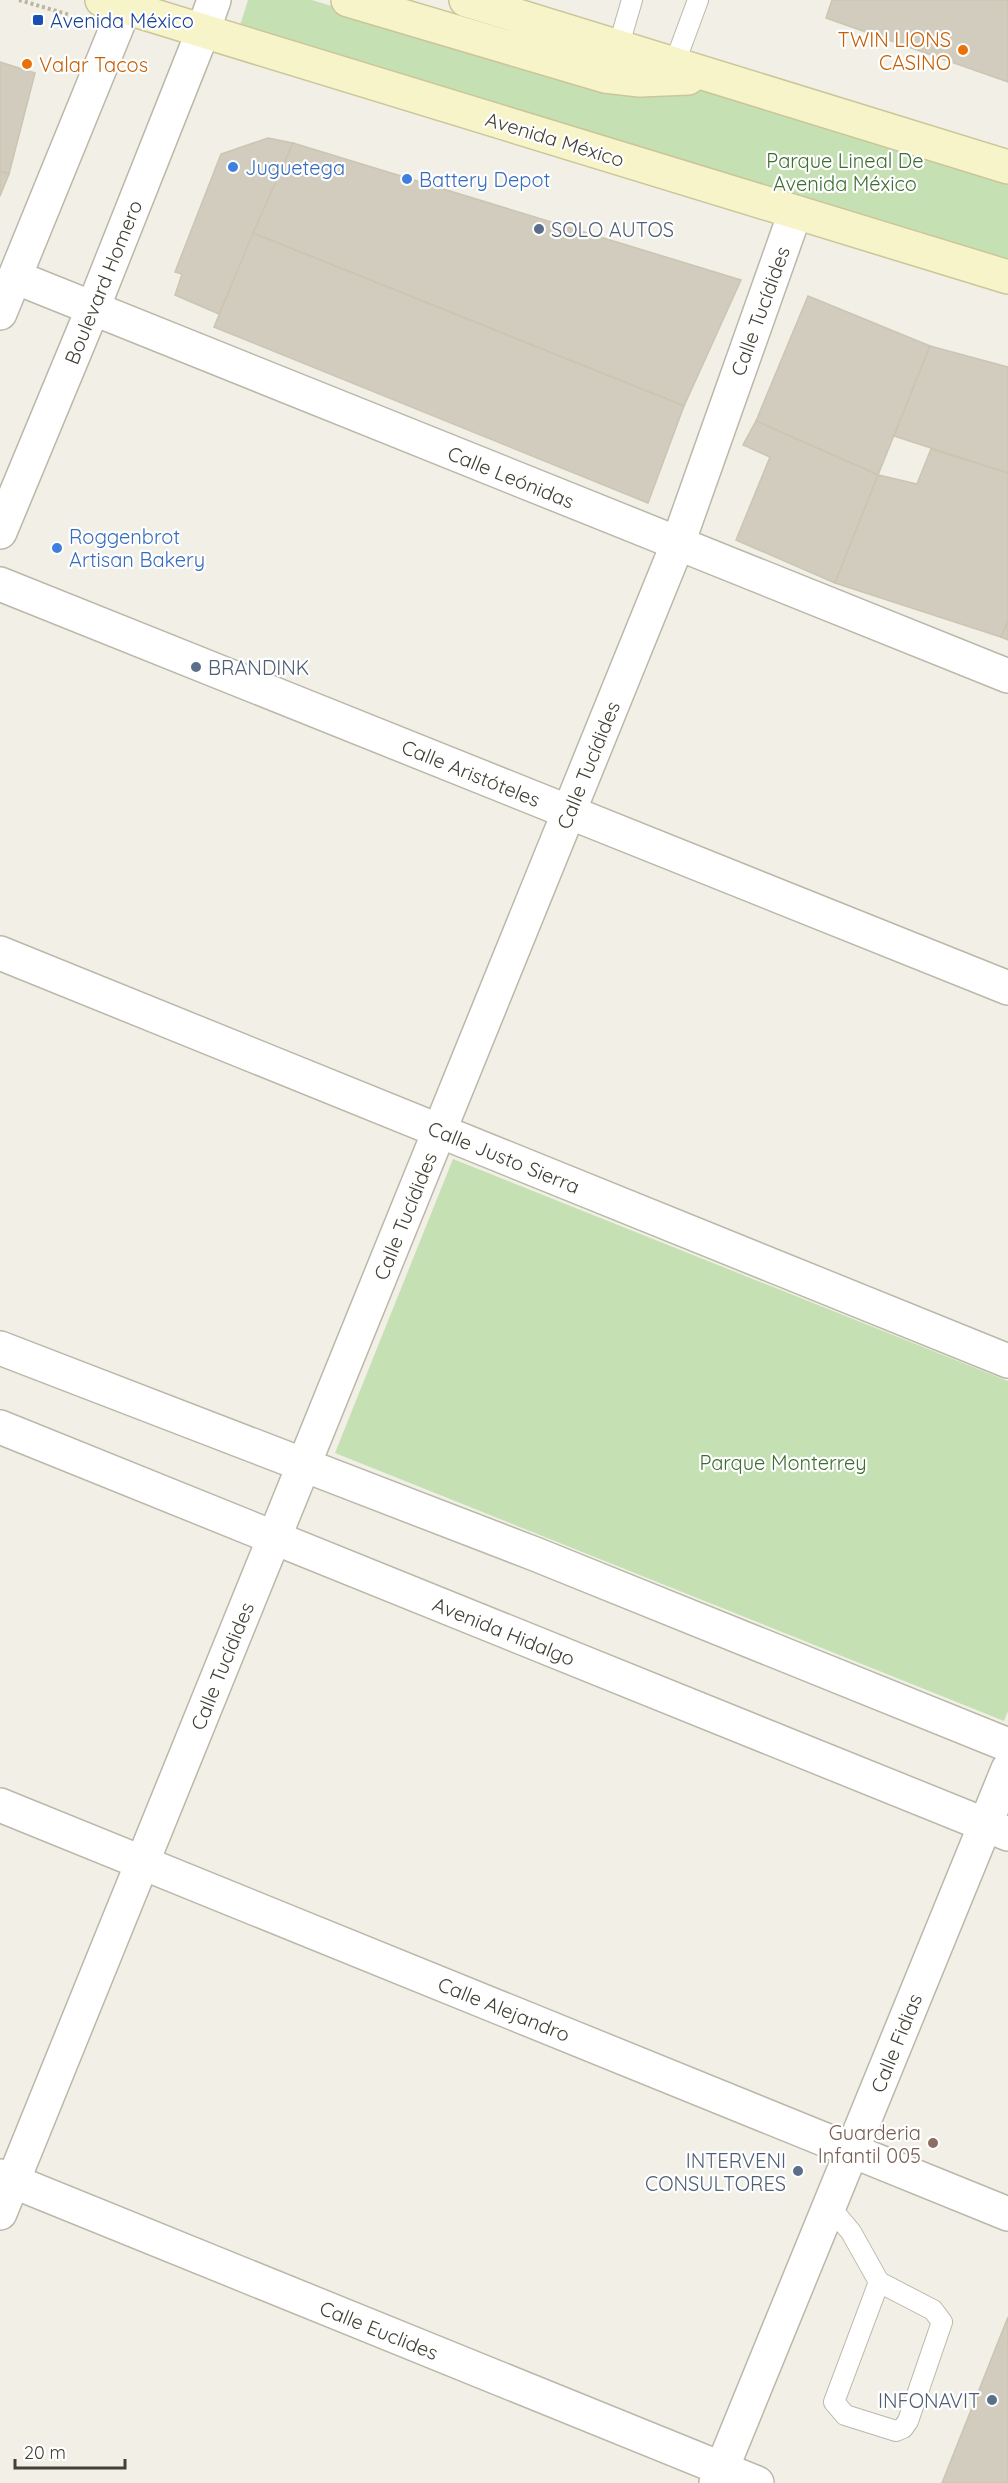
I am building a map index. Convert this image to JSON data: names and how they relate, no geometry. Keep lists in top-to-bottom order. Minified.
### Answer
{"streets":{"main road":["Avenida México"],"street":["Boulevard Homero","Calle Tucídides","Calle Leónidas","Calle Aristóteles","Calle Justo Sierra","Avenida Hidalgo","Calle Alejandro","Calle Fidias","Calle Euclides"]},"crossings":[["Avenida México","Boulevard Homero"],["Avenida México","Calle Tucídides"],["Boulevard Homero","Calle Leónidas"],["Calle Tucídides","Calle Leónidas"],["Calle Tucídides","Calle Aristóteles"],["Calle Tucídides","Calle Justo Sierra"],["Calle Tucídides","Avenida Hidalgo"],["Calle Tucídides","Calle Alejandro"],["Calle Tucídides","Calle Euclides"],["Avenida Hidalgo","Calle Fidias"],["Calle Alejandro","Calle Fidias"],["Calle Fidias","Calle Euclides"]],"parks":["Parque Lineal De Avenida México","Parque Monterrey"],"places":{"transit":["Avenida México"],"other":["TWIN LIONS CASINO","Valar Tacos","Juguetega","Battery Depot","SOLO AUTOS","Roggenbrot Artisan Bakery","BRANDINK","Guarderia Infantil 005","INTERVENI CONSULTORES","INFONAVIT"]},"scale_bar":"20 m"}
